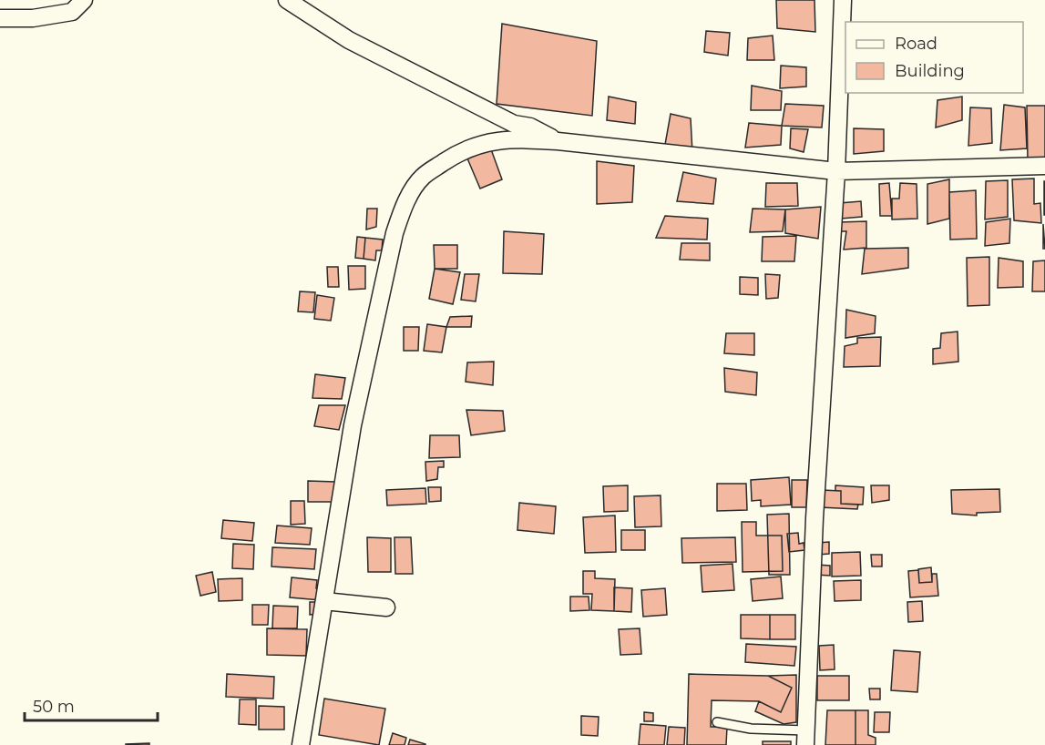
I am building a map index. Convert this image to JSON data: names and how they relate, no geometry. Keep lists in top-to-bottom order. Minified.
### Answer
{"legend":["Road","Building"],"scale_bar":"50 m"}
